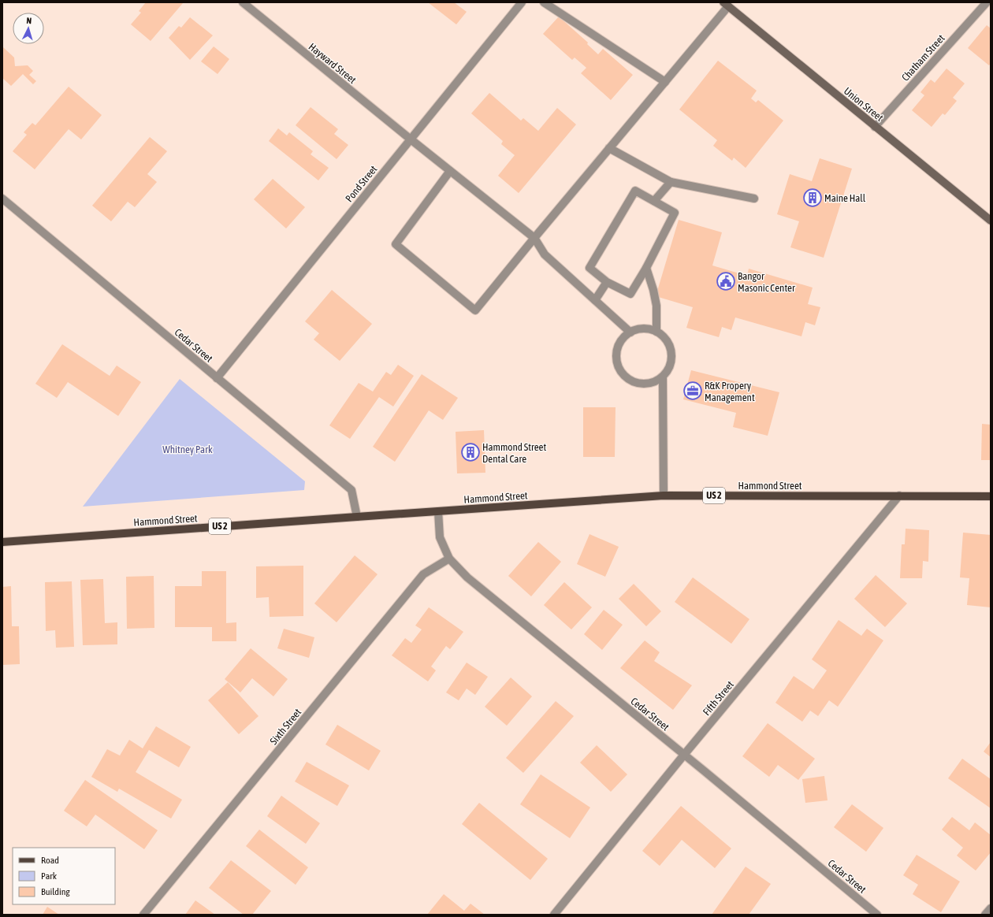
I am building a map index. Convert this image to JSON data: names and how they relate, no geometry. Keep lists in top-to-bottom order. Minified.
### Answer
{"streets":{"main road":["Union Street","Hammond Street","US 2"],"street":["Chatham Street","Hayward Street","Pond Street","Cedar Street","Fifth Street","Sixth Street"]},"crossings":[["Chatham Street","Union Street"],["Hayward Street","Pond Street"],["Pond Street","Cedar Street"],["Cedar Street","Hammond Street"],["Cedar Street","Fifth Street"],["Cedar Street","Sixth Street"],["Hammond Street","Fifth Street"]],"parks":["Whitney Park"],"places":{"building":["Maine Hall","Hammond Street Dental Care"],"public building":["Bangor Masonic Center"],"office":["R&K Propery Management"]},"legend":["Road","Park","Building"],"north":"top"}
